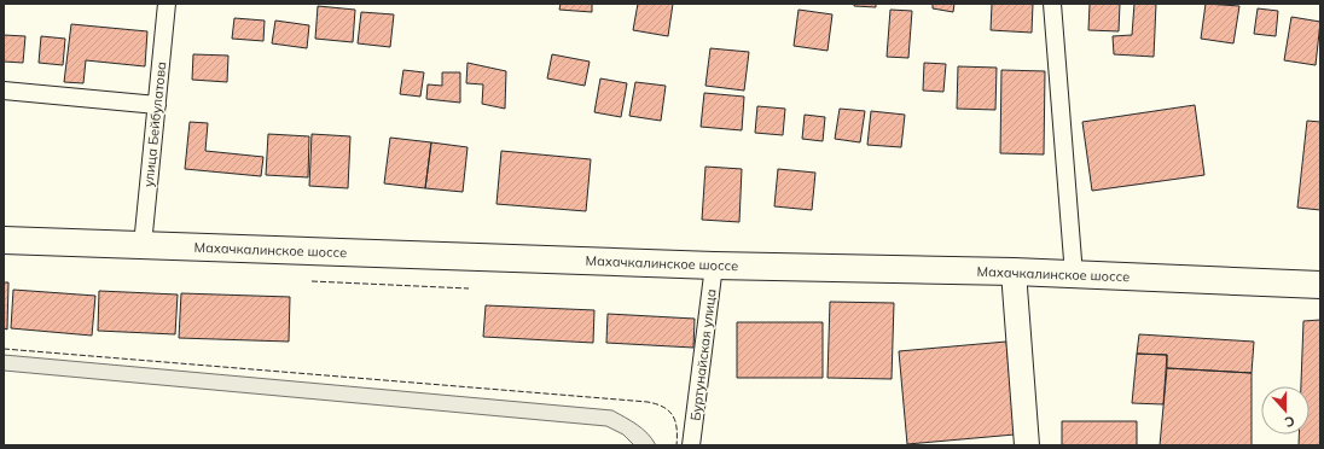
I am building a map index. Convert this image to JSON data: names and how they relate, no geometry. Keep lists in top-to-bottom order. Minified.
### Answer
{"streets":{"highway":["Махачкалинское шоссе"],"street":["улица Бейбулатова","Буртунайская улица"]},"crossings":[["улица Бейбулатова","Махачкалинское шоссе"],["Махачкалинское шоссе","Буртунайская улица"]],"north":"bottom"}
